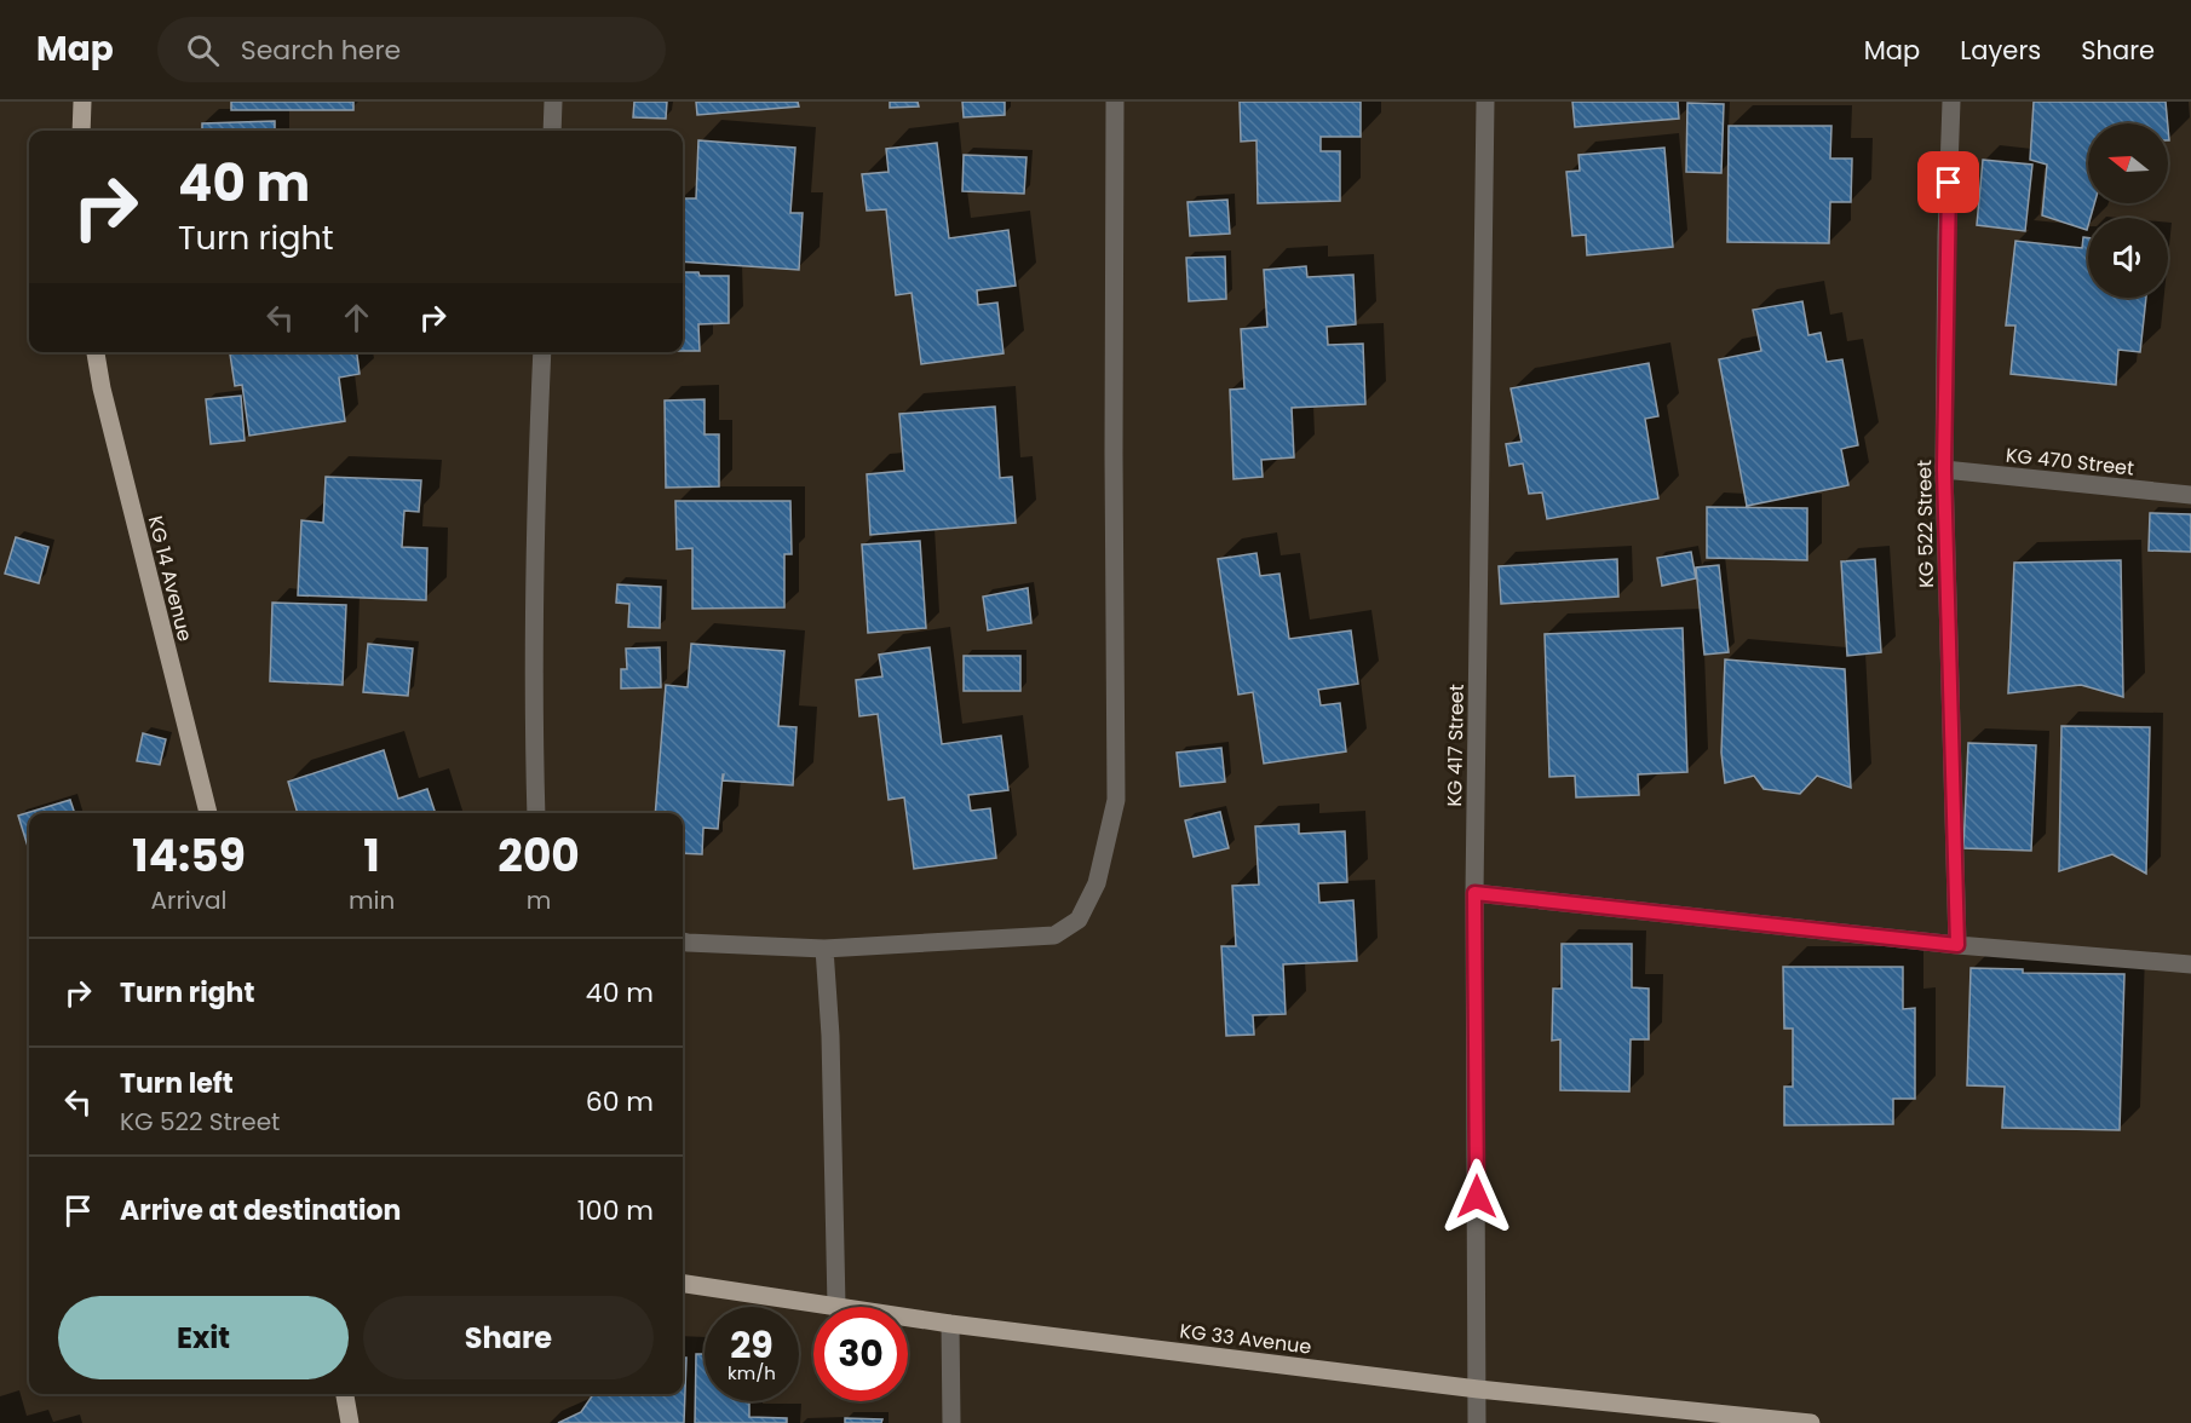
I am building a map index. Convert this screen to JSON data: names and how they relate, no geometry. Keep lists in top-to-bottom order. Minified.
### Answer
{"streets":{"main road":["KG 14 Avenue","KG 33 Avenue"],"street":["KG 470 Street","KG 522 Street","KG 417 Street"]},"crossings":[["KG 470 Street","KG 522 Street"],["KG 417 Street","KG 33 Avenue"]],"north":"left","page":{"header":"Map","search":"Search here","nav":["Map","Layers","Share"],"turn":["40 m","Turn right"],"eta":["14:59","Arrival","1","min","200","m"],"list":[{"name":"Turn right","value":"40 m"},{"name":"Turn left","note":"KG 522 Street","value":"60 m"},{"name":"Arrive at destination","value":"100 m"}],"buttons":["Exit","Share"],"speed":"29 km/h","limit":"30"}}
